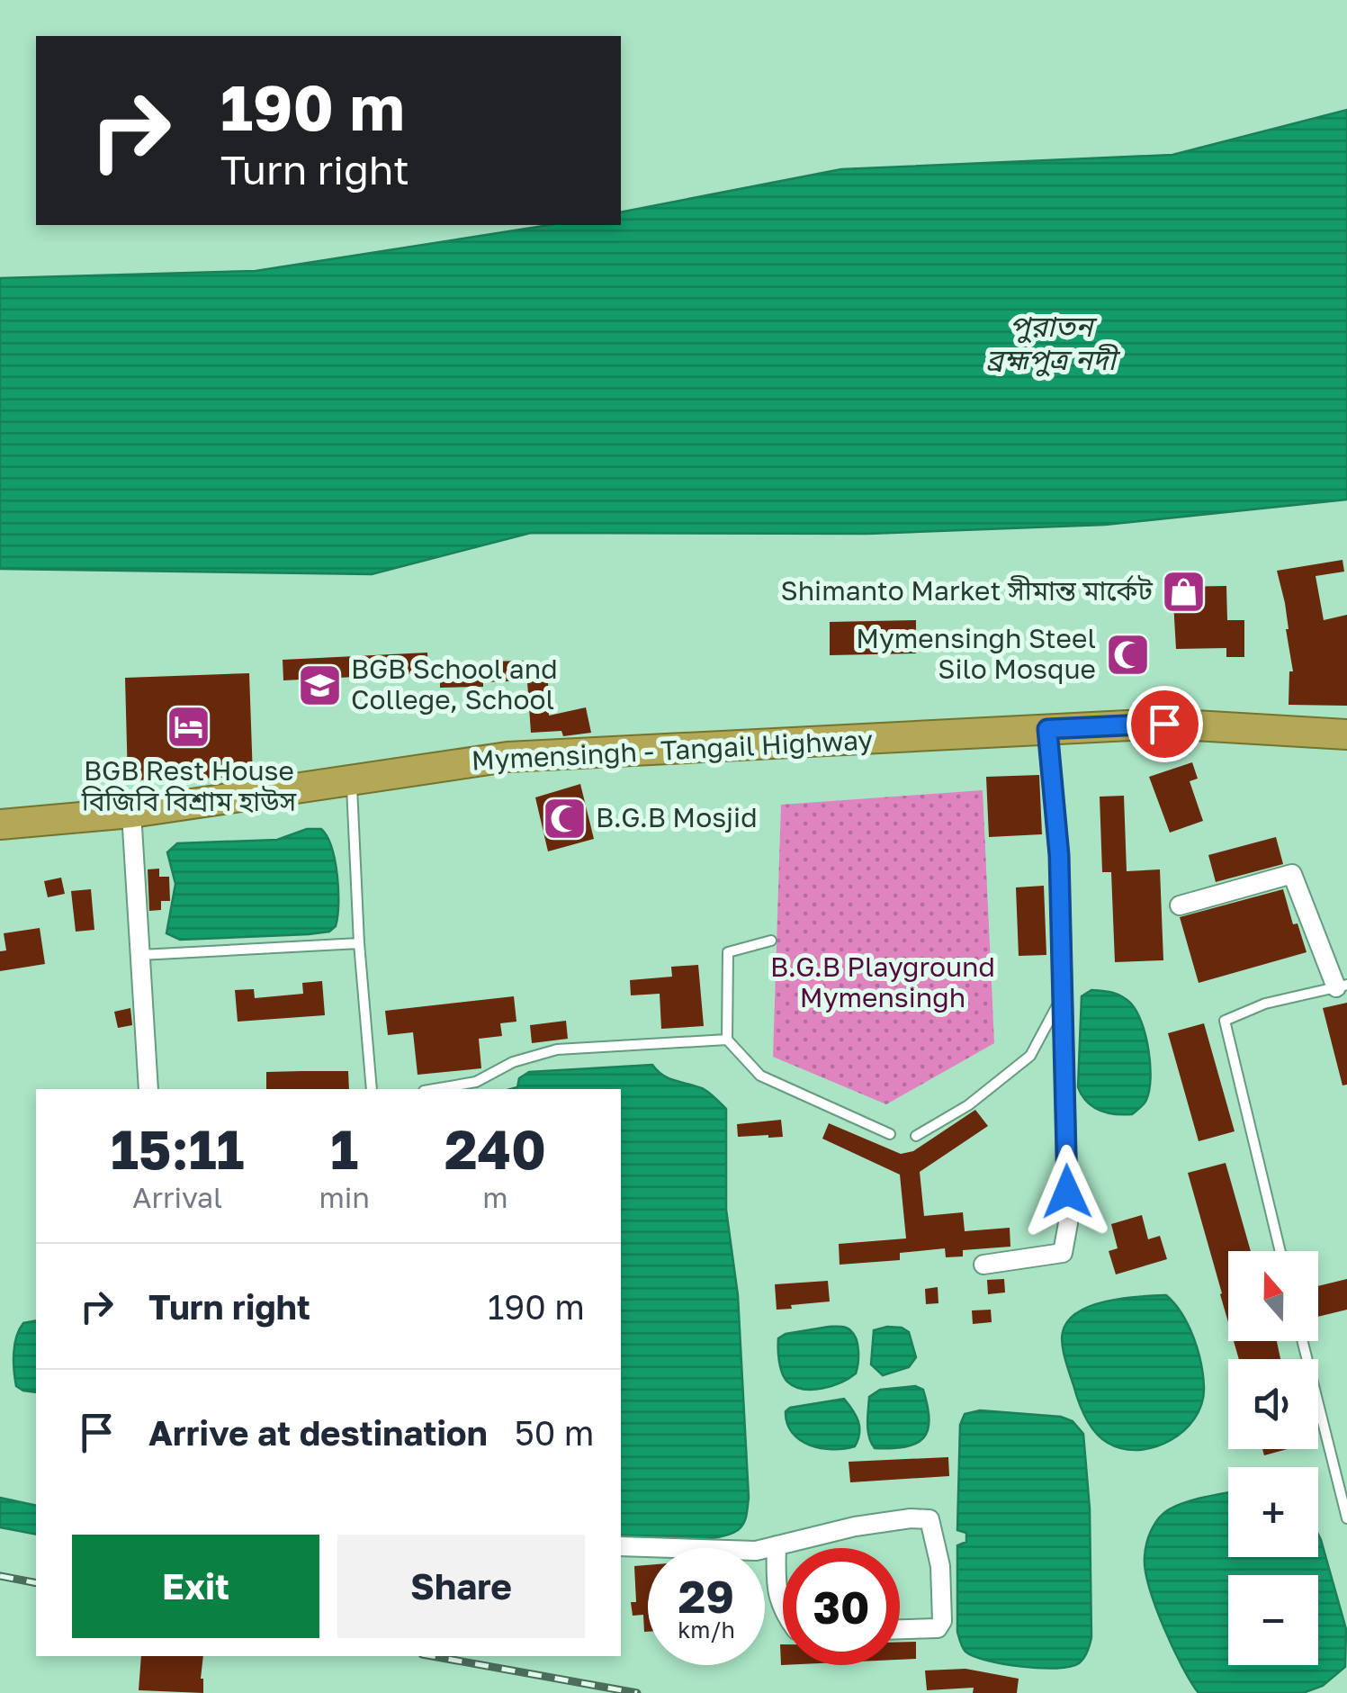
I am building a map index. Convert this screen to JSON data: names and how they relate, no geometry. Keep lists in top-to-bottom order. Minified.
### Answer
{"streets":{"highway":["Mymensingh - Tangail Highway"]},"water":["পুরাতন ব্রহ্মপুত্র নদী"],"parks":["B.G.B Playground Mymensingh"],"places":{"shop":["Shimanto Market সীমান্ত মার্কেট"],"mosque":["Mymensingh Steel Silo Mosque","B.G.B Mosjid"],"school or university":["BGB School and College, School"],"hotel":["BGB Rest House বিজিবি বিশ্রাম হাউস"]},"north":"top","page":{"turn":["190 m","Turn right"],"eta":["15:11","Arrival","1","min","240","m"],"list":[{"name":"Turn right","value":"190 m"},{"name":"Arrive at destination","value":"50 m"}],"map_buttons":["+","−"],"buttons":["Exit","Share"],"speed":"29 km/h","limit":"30"}}
